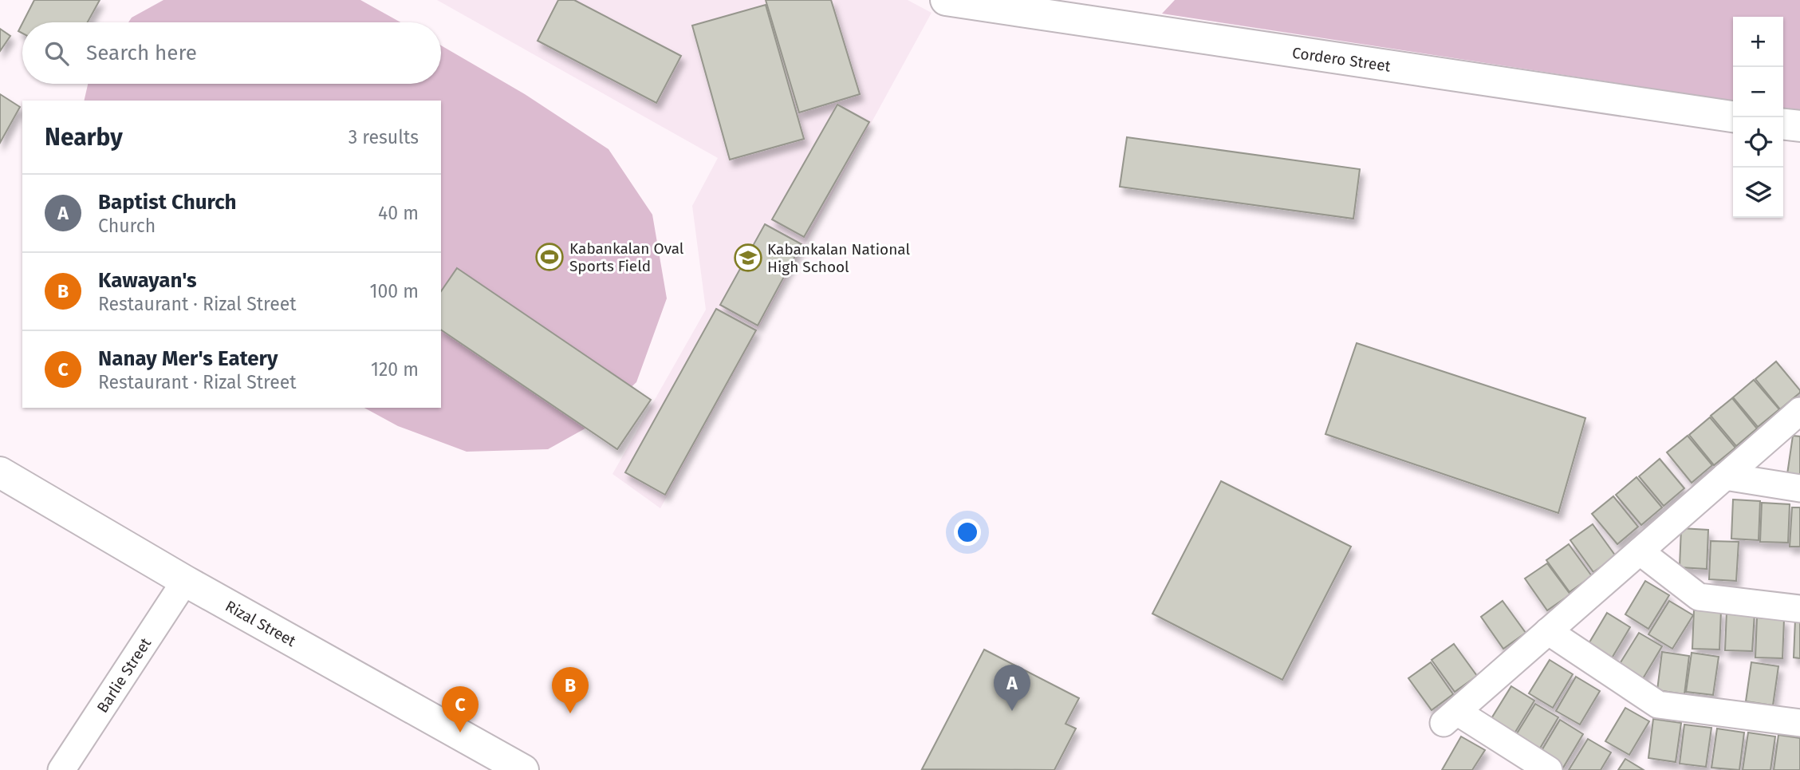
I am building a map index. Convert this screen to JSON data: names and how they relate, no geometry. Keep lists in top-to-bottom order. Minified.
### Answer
{"streets":{"street":["Cordero Street","Rizal Street","Barlie Street"]},"crossings":[["Rizal Street","Barlie Street"]],"places":{"sports":["Kabankalan Oval Sports Field"],"school or university":["Kabankalan National High School"]},"page":{"map_buttons":["+","−"],"search":"Search here","heading":["Nearby","3 results"],"list":[{"mark":"A","name":"Baptist Church","note":"Church","value":"40 m"},{"mark":"B","name":"Kawayan's","note":"Restaurant · Rizal Street","value":"100 m"},{"mark":"C","name":"Nanay Mer's Eatery","note":"Restaurant · Rizal Street","value":"120 m"}],"pins":["A","B","C"]}}
